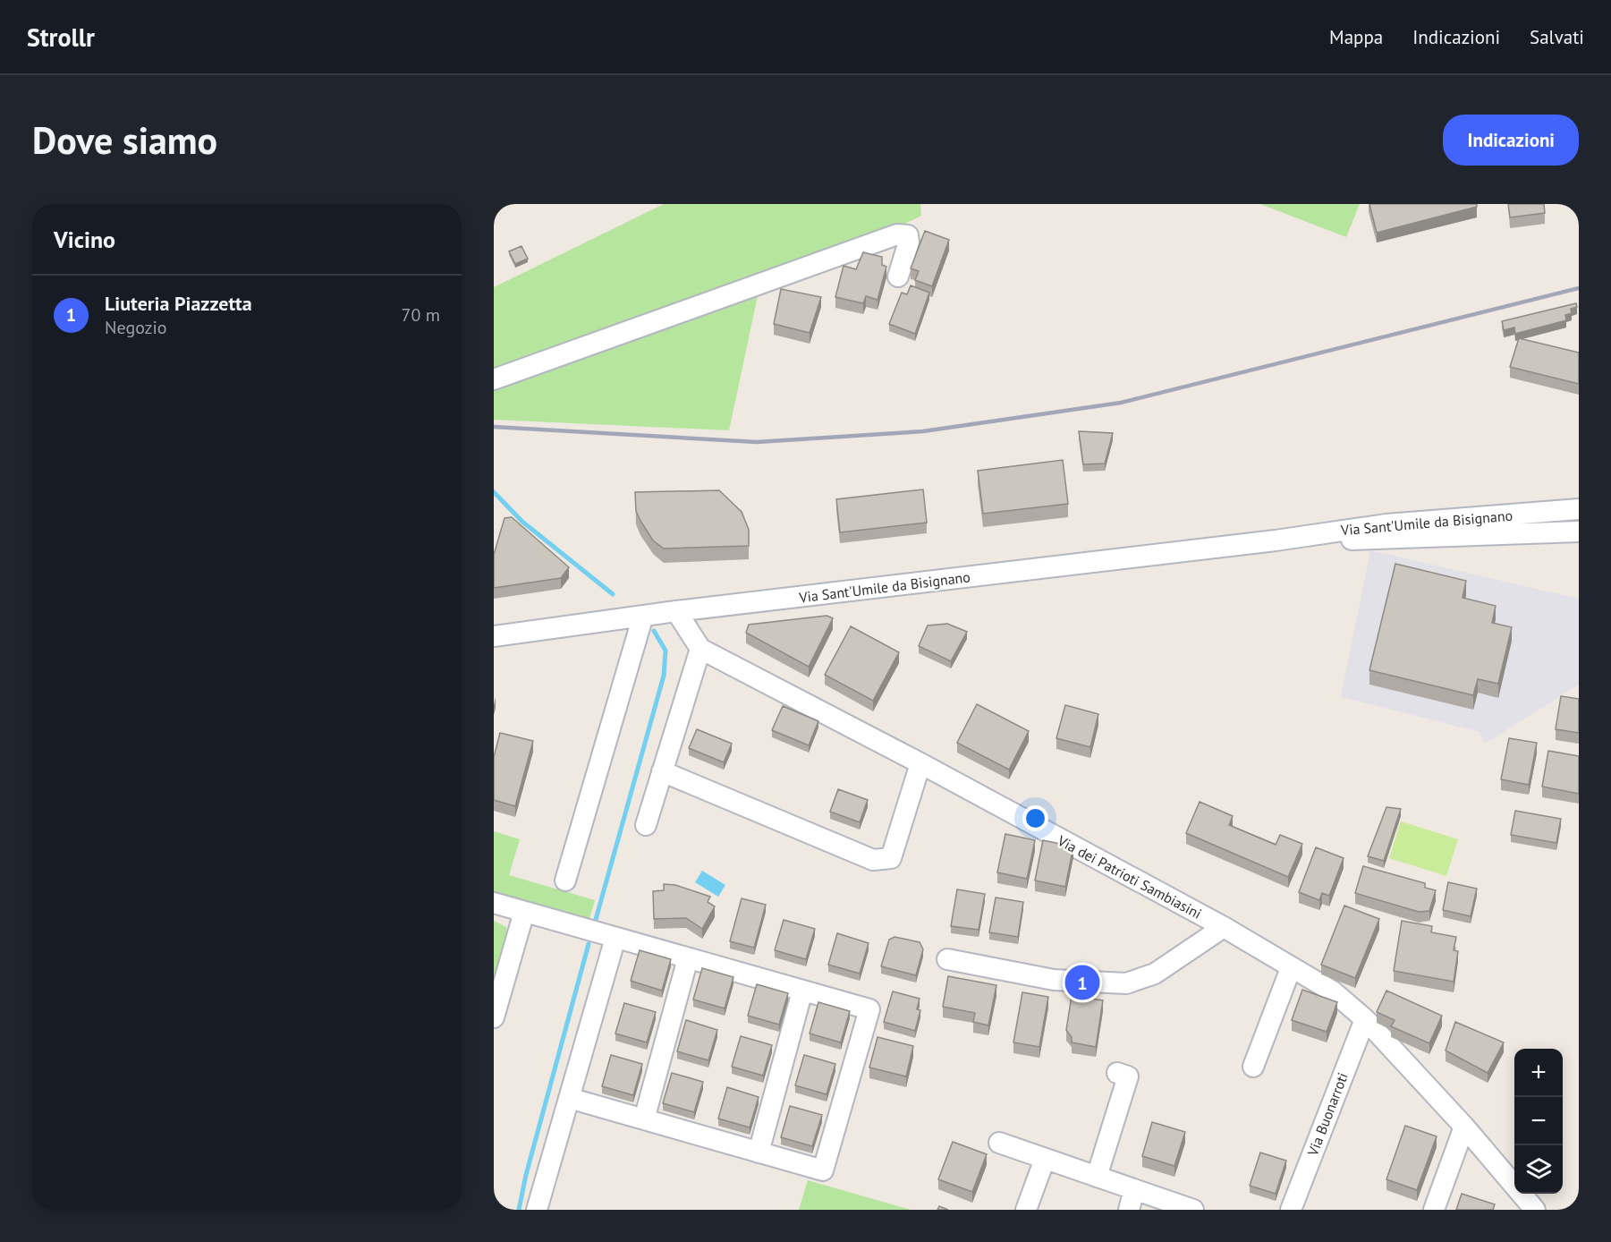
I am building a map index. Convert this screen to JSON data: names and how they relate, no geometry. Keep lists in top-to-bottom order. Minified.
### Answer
{"streets":{"street":["Via Sant'Umile da Bisignano","Via dei Patrioti Sambiasini","Via Buonarroti"]},"crossings":[["Via Sant'Umile da Bisignano","Via dei Patrioti Sambiasini"],["Via dei Patrioti Sambiasini","Via Buonarroti"]],"page":{"header":"Strollr","nav":["Mappa","Indicazioni","Salvati"],"buttons":"Indicazioni","title":"Dove siamo","heading":"Vicino","list":[{"mark":"1","name":"Liuteria Piazzetta","note":"Negozio","value":"70 m"}],"pins":"1","map_buttons":["+","−"]}}
